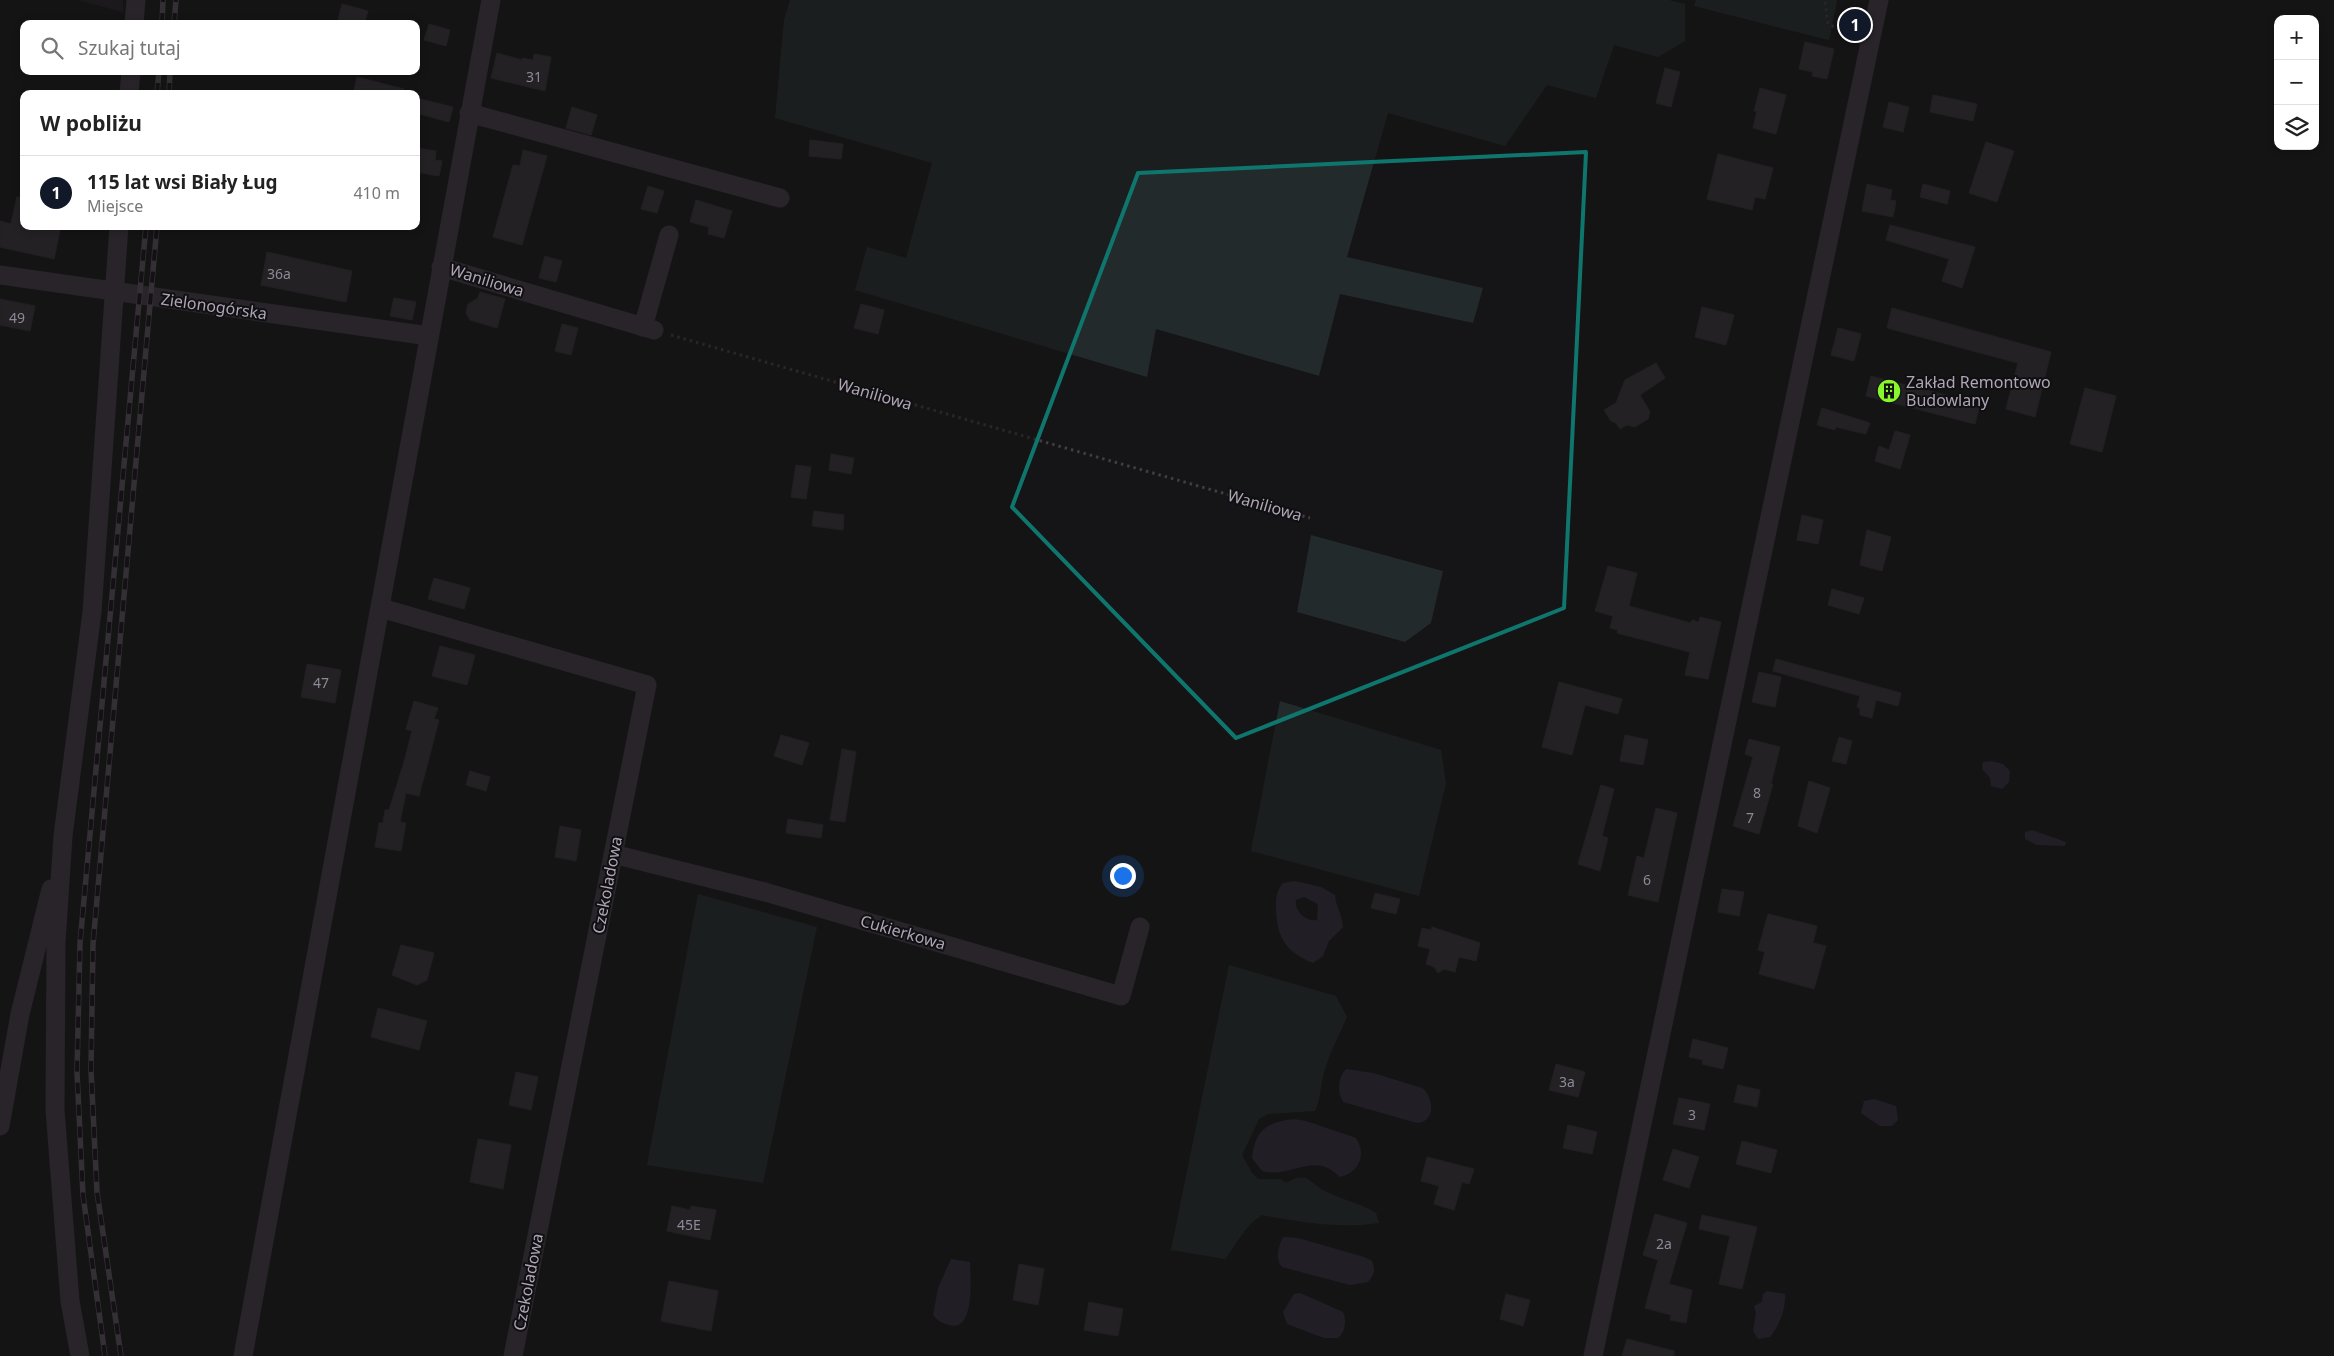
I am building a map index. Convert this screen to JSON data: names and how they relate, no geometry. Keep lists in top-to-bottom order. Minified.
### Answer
{"streets":{"street":["Waniliowa","Zielonogórska","Czekoladowa","Cukierkowa"]},"crossings":[["Czekoladowa","Cukierkowa"]],"places":{"building":["Zakład Remontowo Budowlany"]},"house_numbers":["31","36a","49","47","8","7","6","3a","3","45E","2a"],"page":{"pins":"1","map_buttons":["+","−"],"search":"Szukaj tutaj","heading":"W pobliżu","list":[{"mark":"1","name":"115 lat wsi Biały Ług","note":"Miejsce","value":"410 m"}]}}
